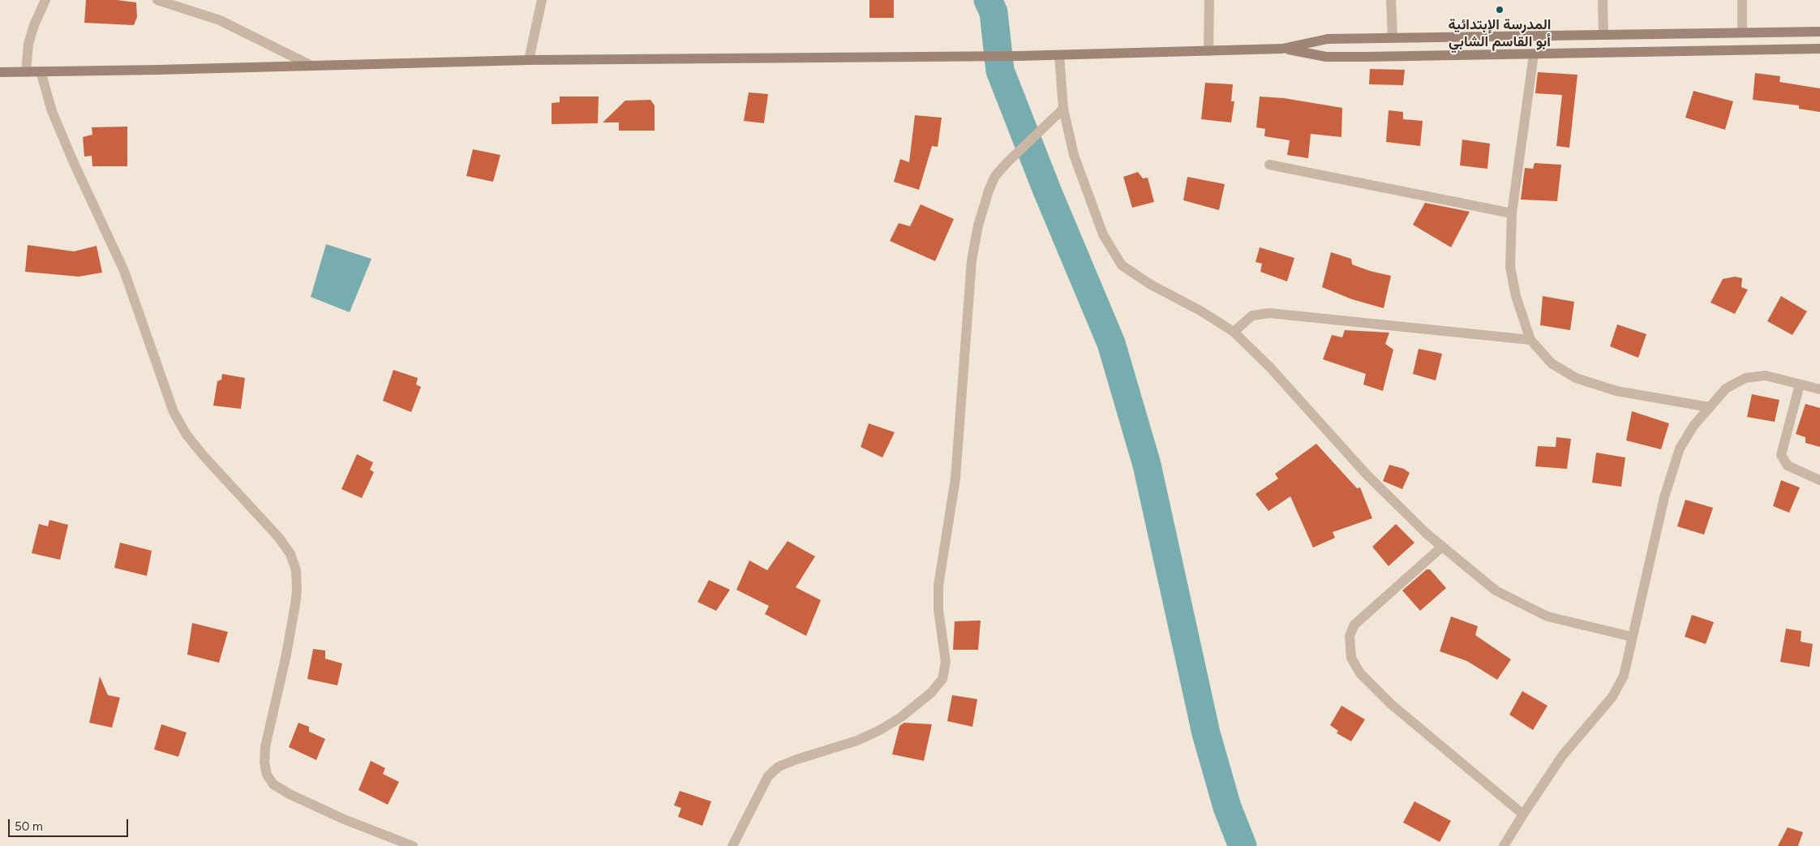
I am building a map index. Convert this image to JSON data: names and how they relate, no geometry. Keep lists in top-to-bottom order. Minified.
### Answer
{"places":["المدرسة الإبتدائية أبو القاسم الشابي"],"scale_bar":"50 m"}
